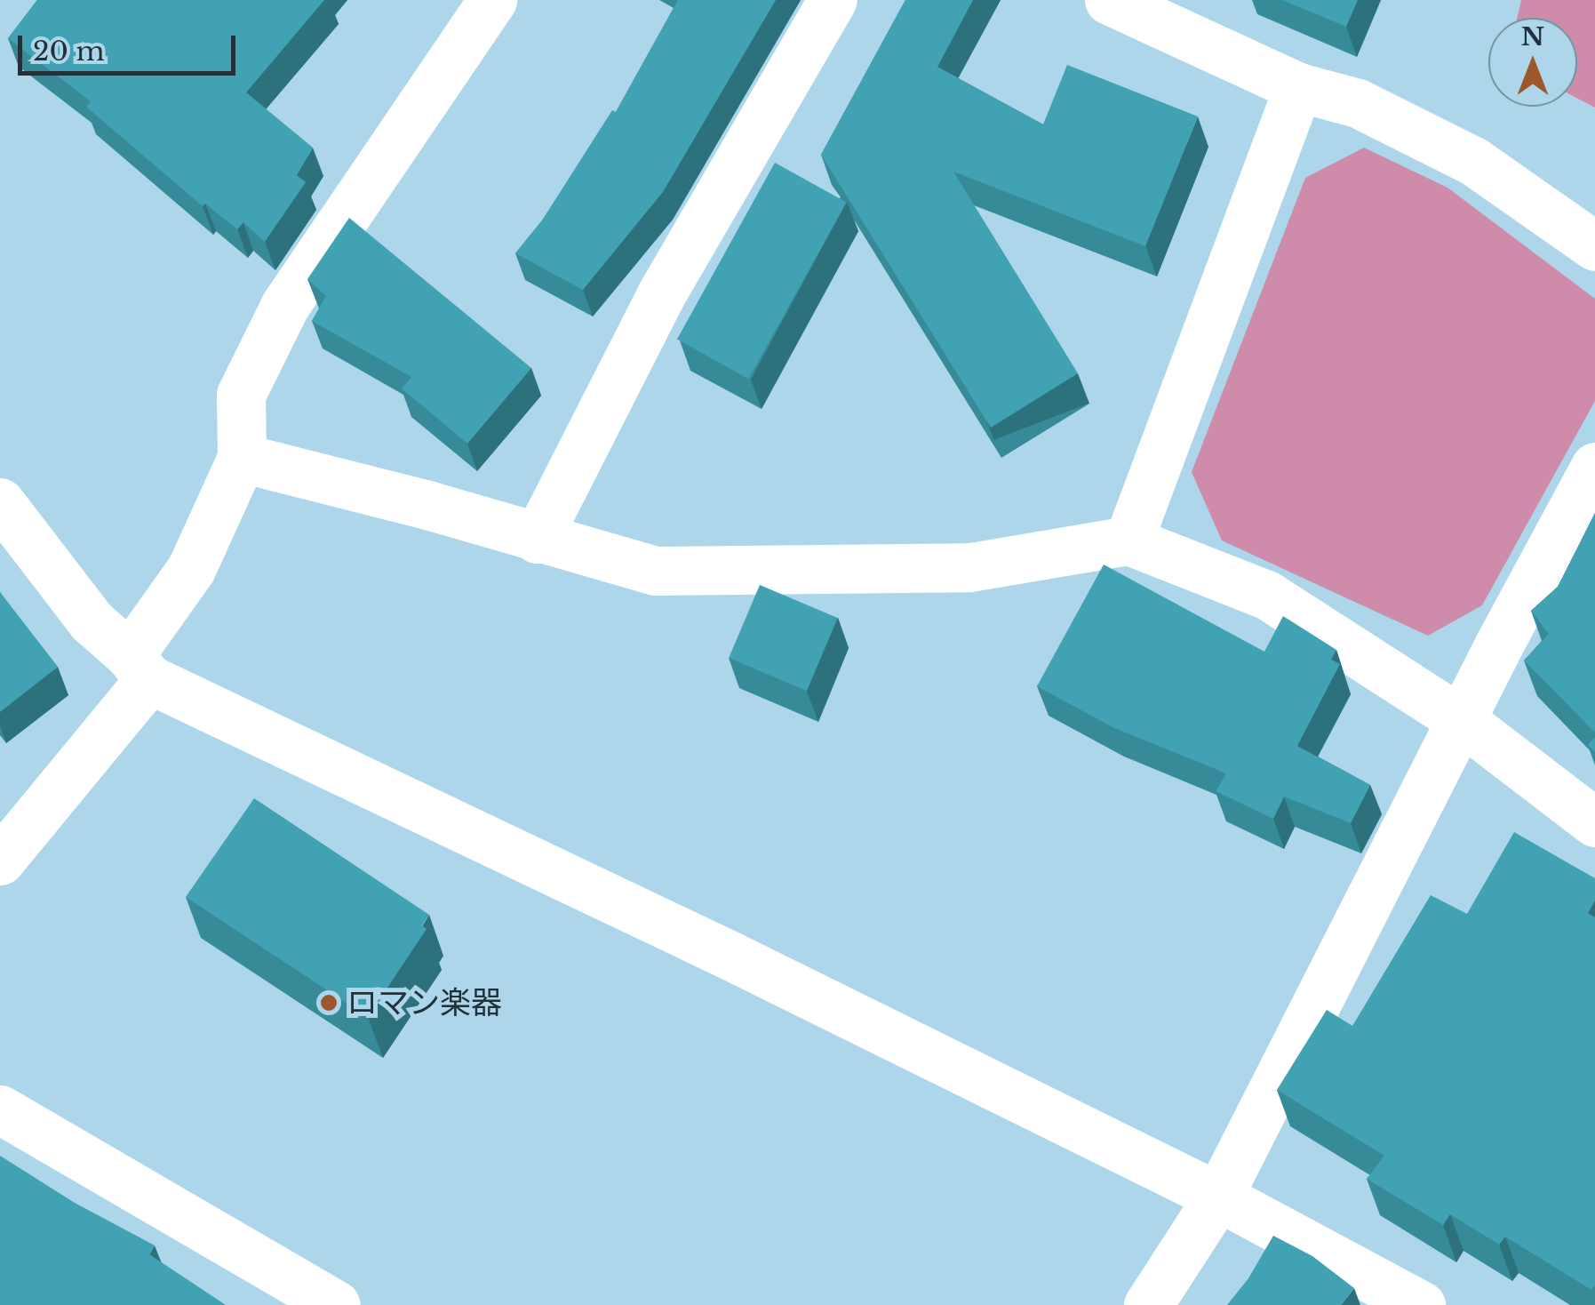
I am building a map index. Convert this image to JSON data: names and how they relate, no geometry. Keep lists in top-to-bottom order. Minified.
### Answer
{"places":["ロマン楽器"],"scale_bar":"20 m","north":"top"}
